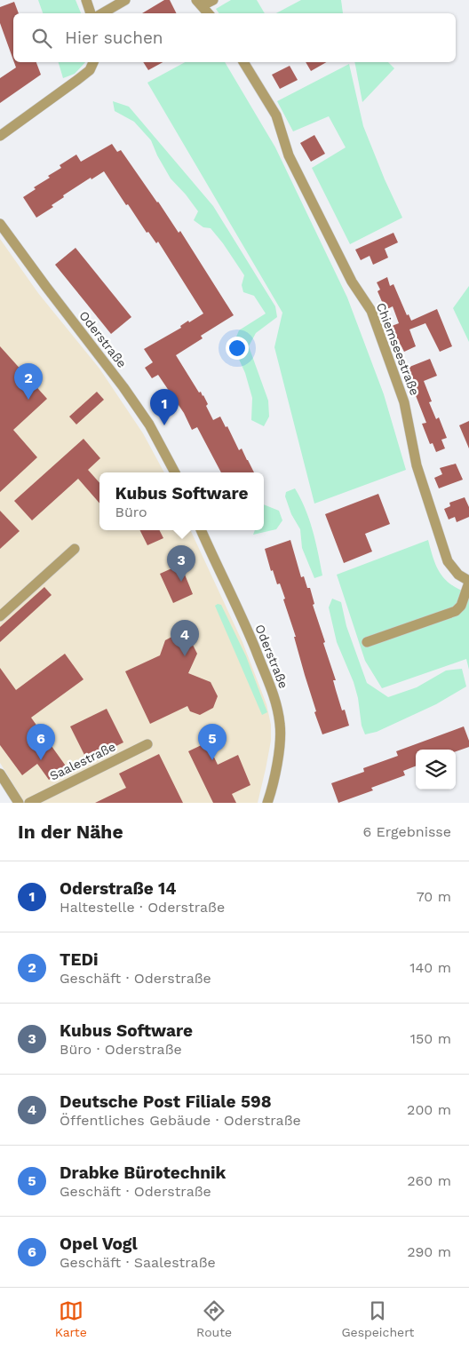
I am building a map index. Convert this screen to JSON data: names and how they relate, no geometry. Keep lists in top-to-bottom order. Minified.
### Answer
{"streets":{"street":["Oderstraße","Chiemseestraße","Saalestraße"]},"page":{"search":"Hier suchen","pins":["2","1","3","4","5","6"],"popup":["Kubus Software","Büro"],"heading":["In der Nähe","6 Ergebnisse"],"list":[{"mark":"1","name":"Oderstraße 14","note":"Haltestelle · Oderstraße","value":"70 m"},{"mark":"2","name":"TEDi","note":"Geschäft · Oderstraße","value":"140 m"},{"mark":"3","name":"Kubus Software","note":"Büro · Oderstraße","value":"150 m"},{"mark":"4","name":"Deutsche Post Filiale 598","note":"Öffentliches Gebäude · Oderstraße","value":"200 m"},{"mark":"5","name":"Drabke Bürotechnik","note":"Geschäft · Oderstraße","value":"260 m"},{"mark":"6","name":"Opel Vogl","note":"Geschäft · Saalestraße","value":"290 m"}],"nav":["Karte","Route","Gespeichert"]}}
